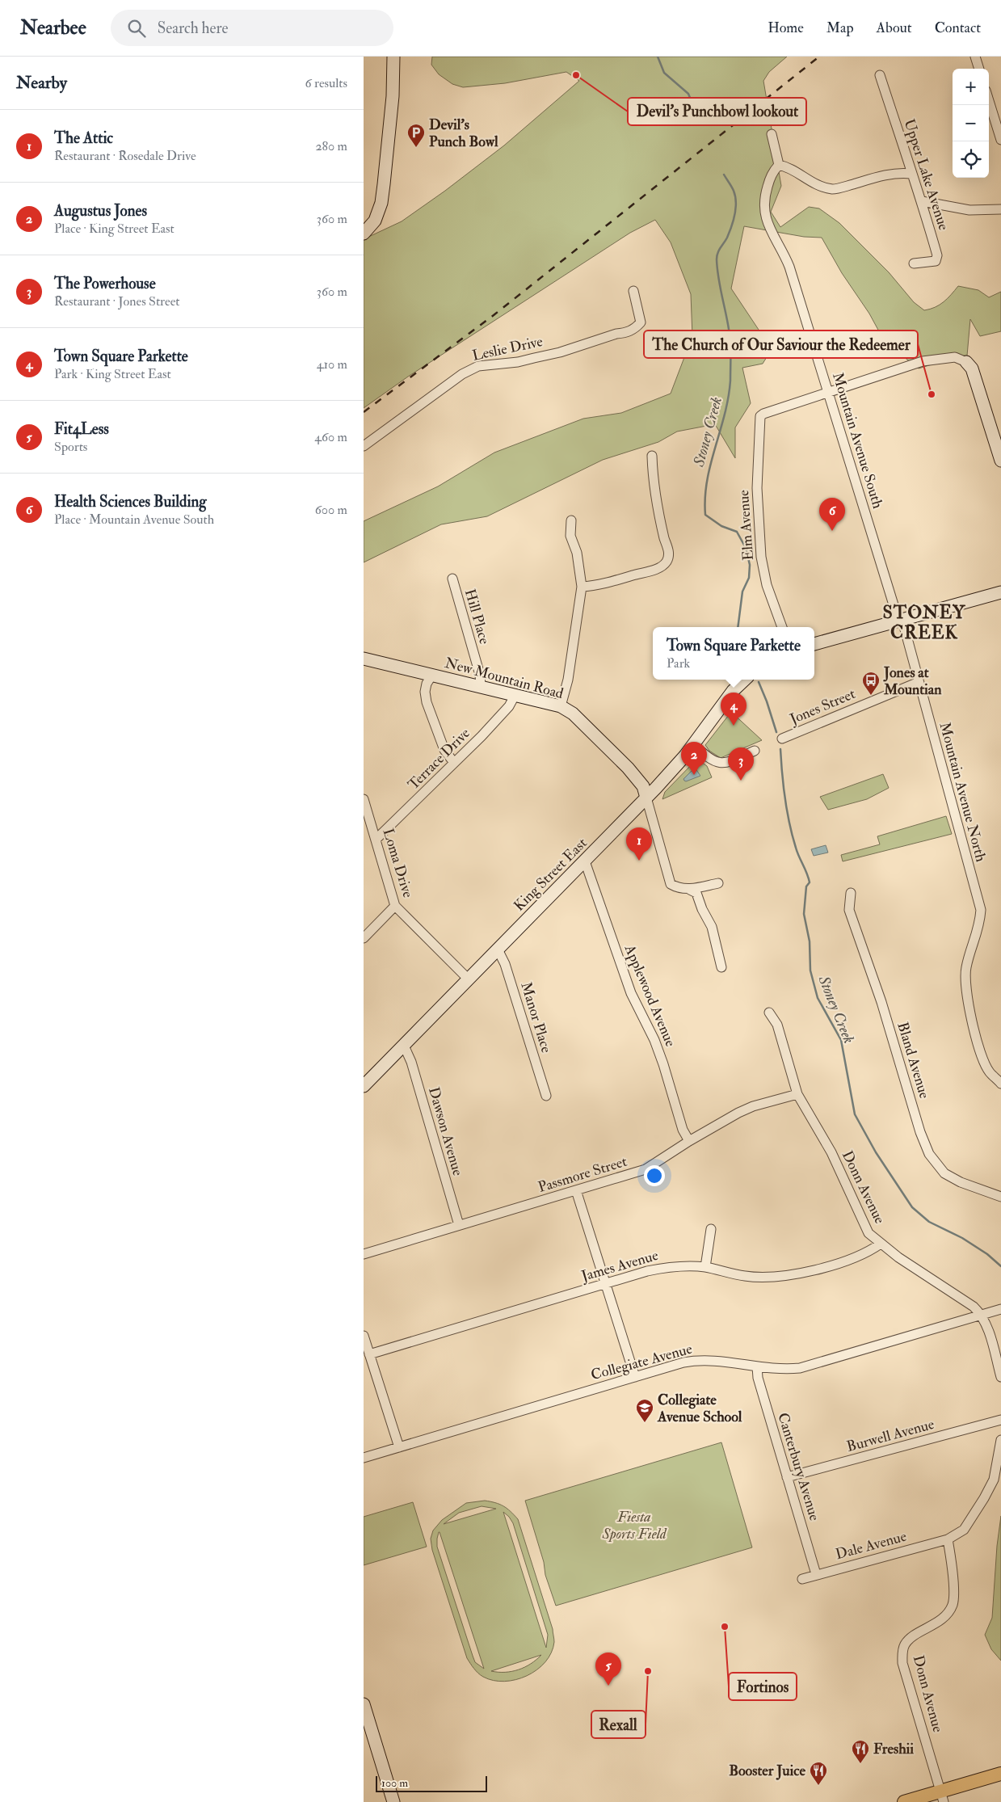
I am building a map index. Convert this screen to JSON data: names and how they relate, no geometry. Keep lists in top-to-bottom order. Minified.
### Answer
{"streets":{"main road":["New Mountain Road","King Street East"],"street":["Upper Lake Avenue","Leslie Drive","Mountain Avenue South","Elm Avenue","Hill Place","Jones Street","Terrace Drive","Mountain Avenue North","Loma Drive","Applewood Avenue","Manor Place","Bland Avenue","Dawson Avenue","Passmore Street","Donn Avenue","James Avenue","Collegiate Avenue","Burwell Avenue","Canterbury Avenue","Dale Avenue"]},"crossings":[["Mountain Avenue South","Elm Avenue"],["Mountain Avenue South","Mountain Avenue North"],["Hill Place","New Mountain Road"],["New Mountain Road","Terrace Drive"],["New Mountain Road","King Street East"],["Jones Street","Mountain Avenue North"],["Terrace Drive","Loma Drive"],["Loma Drive","King Street East"],["King Street East","Applewood Avenue"],["King Street East","Manor Place"],["King Street East","Dawson Avenue"],["Applewood Avenue","Passmore Street"],["Dawson Avenue","Passmore Street"],["Passmore Street","Donn Avenue"],["Donn Avenue","James Avenue"],["Donn Avenue","Collegiate Avenue"],["Donn Avenue","Dale Avenue"],["Collegiate Avenue","Canterbury Avenue"],["Burwell Avenue","Canterbury Avenue"],["Canterbury Avenue","Dale Avenue"]],"districts":["STONEY CREEK"],"water":["Stoney Creek"],"parks":["Fiesta Sports Field"],"places":{"other":["Devil's Punchbowl lookout","The Church of Our Saviour the Redeemer","Fortinos","Rexall"],"parking":["Devil's Punch Bowl"],"bus stop":["Jones at Mountian"],"school or university":["Collegiate Avenue School"],"restaurant":["Freshii","Booster Juice"]},"scale_bar":"100 m","page":{"header":"Nearbee","search":"Search here","nav":["Home","Map","About","Contact"],"heading":["Nearby","6 results"],"map_buttons":["+","−"],"list":[{"mark":"1","name":"The Attic","note":"Restaurant · Rosedale Drive","value":"280 m"},{"mark":"2","name":"Augustus Jones","note":"Place · King Street East","value":"360 m"},{"mark":"3","name":"The Powerhouse","note":"Restaurant · Jones Street","value":"360 m"},{"mark":"4","name":"Town Square Parkette","note":"Park · King Street East","value":"410 m"},{"mark":"5","name":"Fit4Less","note":"Sports","value":"460 m"},{"mark":"6","name":"Health Sciences Building","note":"Place · Mountain Avenue South","value":"600 m"}],"pins":["6","4","2","3","1","5"],"popup":["Town Square Parkette","Park"],"scale":"100 m"}}
